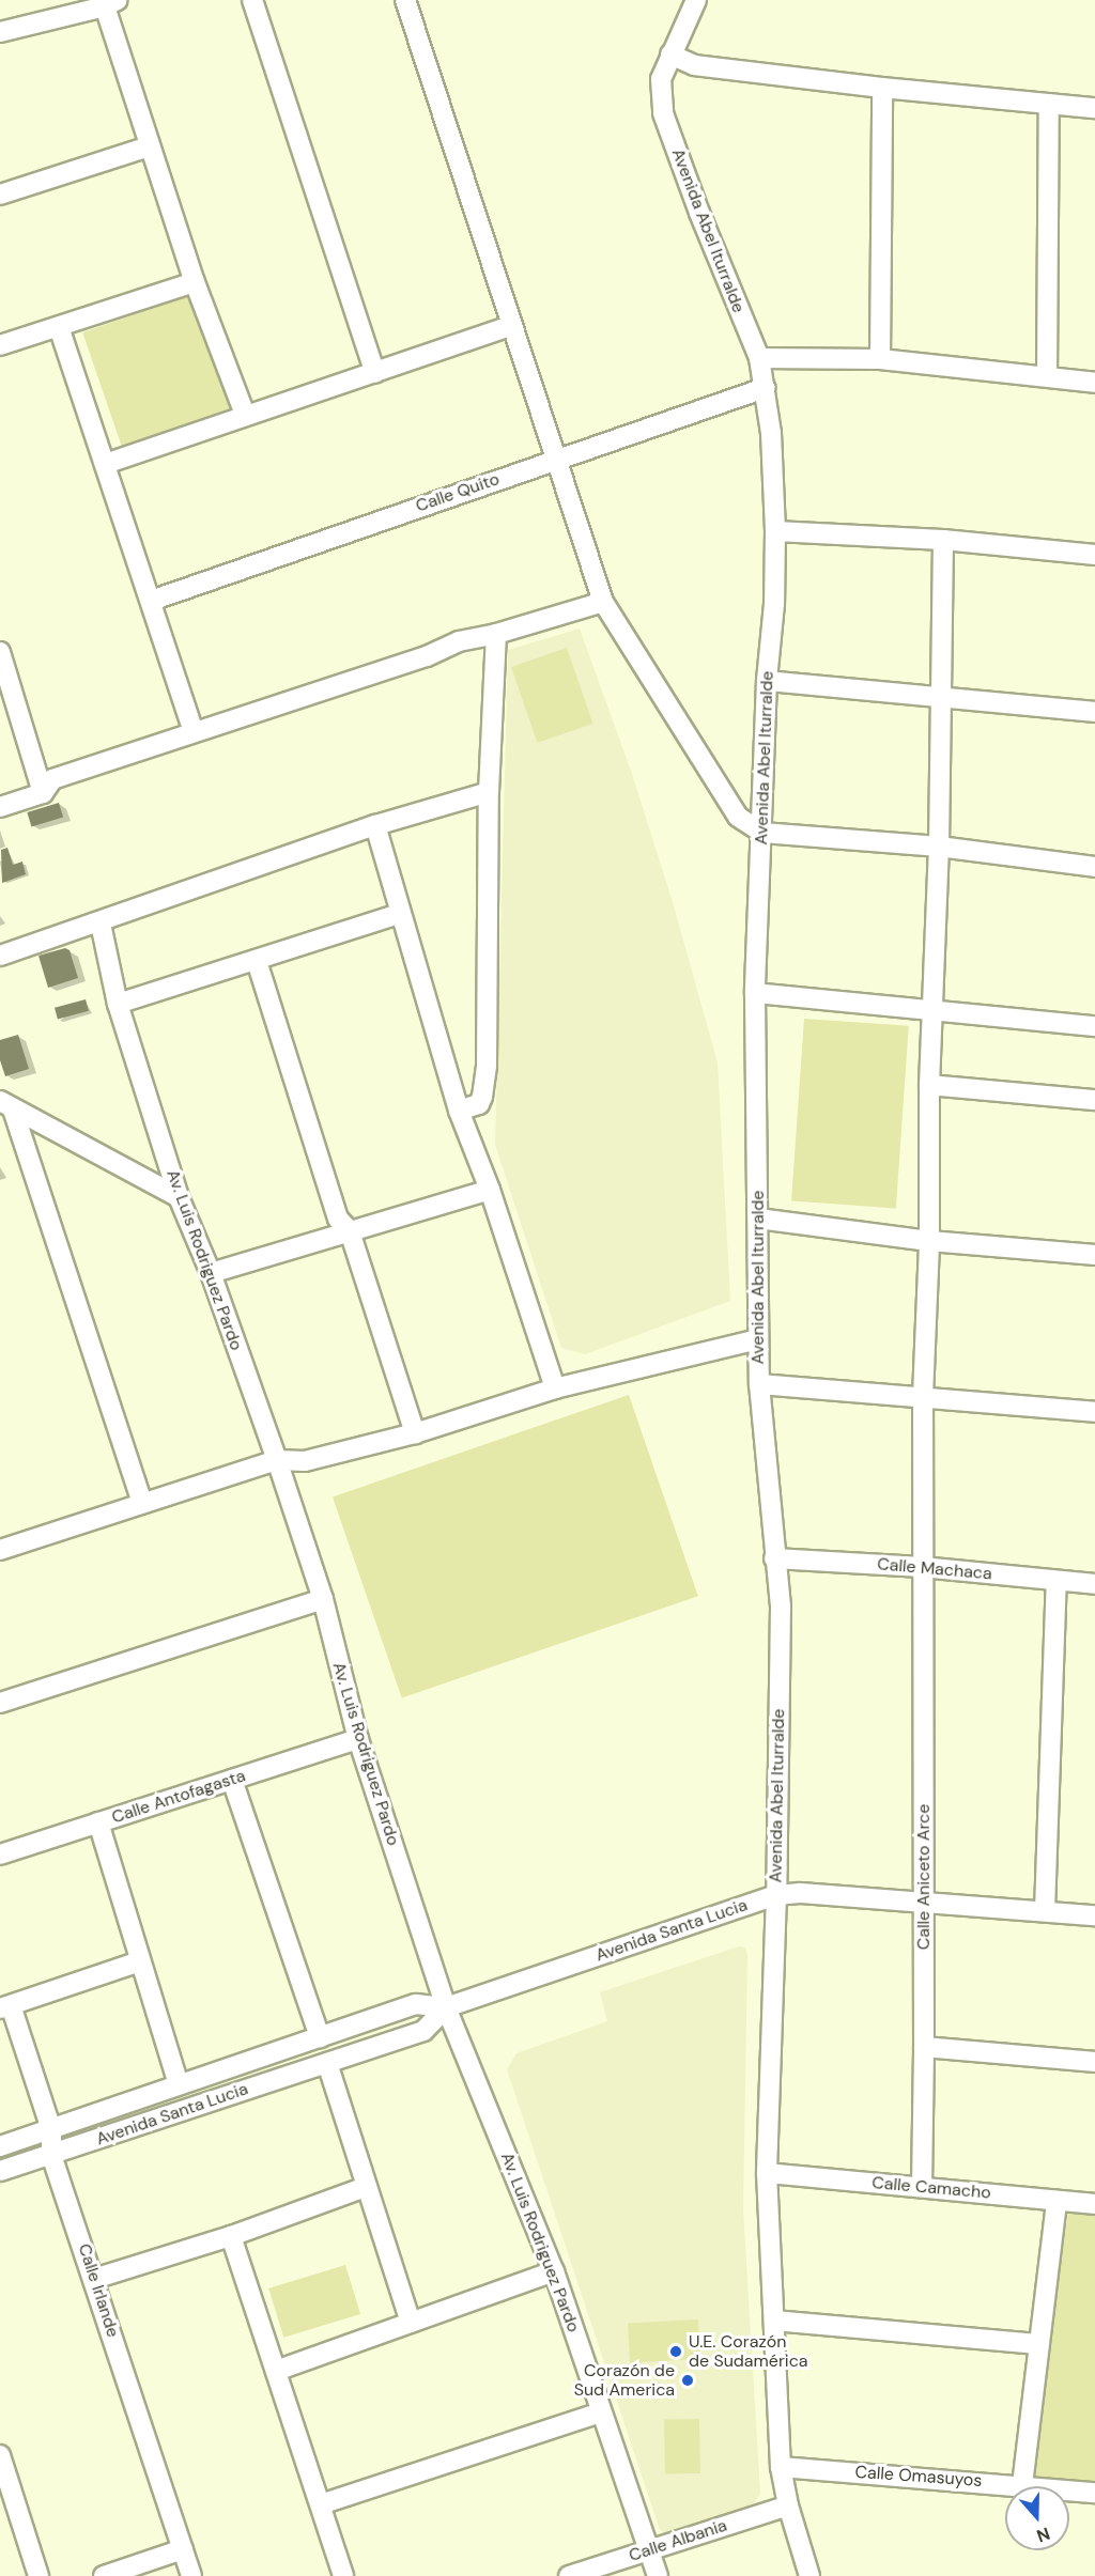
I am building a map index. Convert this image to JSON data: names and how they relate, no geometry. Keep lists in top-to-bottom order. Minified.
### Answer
{"streets":{"street":["Avenida Abel Iturralde","Calle Quito","Av. Luis Rodriguez Pardo","Calle Machaca","Calle Antofagasta","Calle Aniceto Arce","Avenida Santa Lucia","Calle Camacho","Calle Irlande","Calle Omasuyos","Calle Albania"]},"crossings":[["Avenida Abel Iturralde","Calle Quito"],["Avenida Abel Iturralde","Calle Machaca"],["Avenida Abel Iturralde","Avenida Santa Lucia"],["Avenida Abel Iturralde","Calle Camacho"],["Avenida Abel Iturralde","Calle Omasuyos"],["Avenida Abel Iturralde","Calle Albania"],["Av. Luis Rodriguez Pardo","Calle Antofagasta"],["Av. Luis Rodriguez Pardo","Avenida Santa Lucia"],["Av. Luis Rodriguez Pardo","Calle Albania"],["Calle Machaca","Calle Aniceto Arce"],["Calle Aniceto Arce","Avenida Santa Lucia"],["Calle Aniceto Arce","Calle Camacho"],["Avenida Santa Lucia","Calle Irlande"]],"places":["U.E. Corazón de Sudamérica","Corazón de Sud America"],"north":"bottom"}
